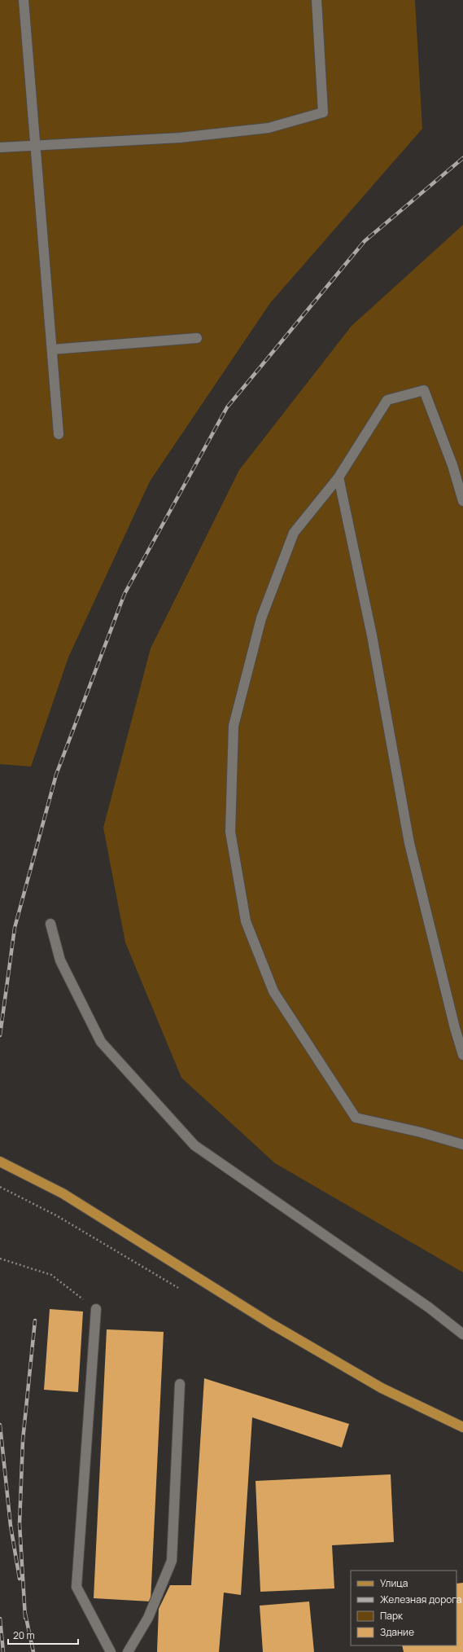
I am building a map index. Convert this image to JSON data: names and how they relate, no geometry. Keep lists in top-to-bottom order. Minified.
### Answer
{"legend":["Улица","Железная дорога","Парк","Здание"],"scale_bar":"20 m"}
